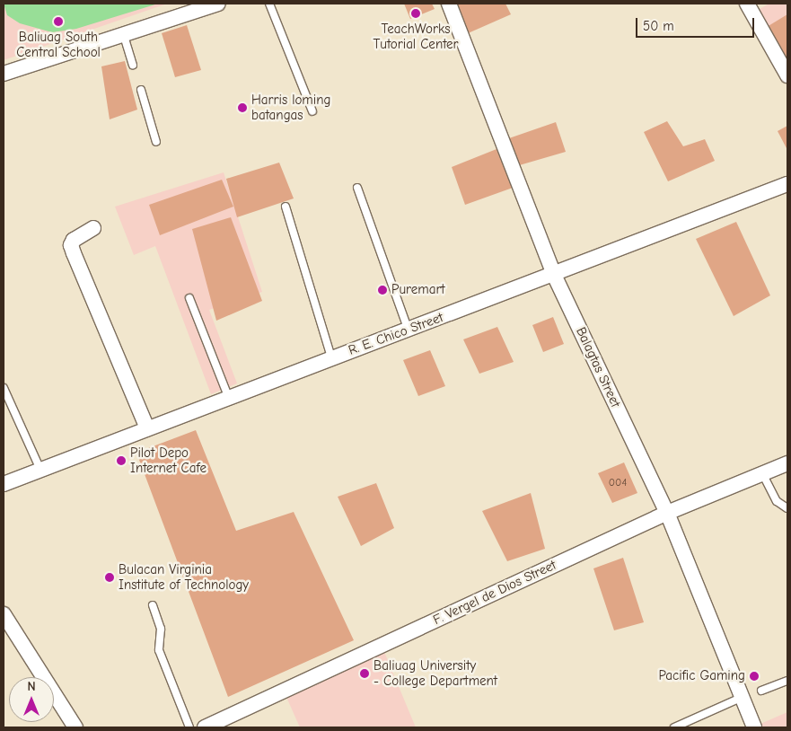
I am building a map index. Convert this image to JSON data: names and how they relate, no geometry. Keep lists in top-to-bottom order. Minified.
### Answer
{"streets":{"street":["R. E. Chico Street","Balagtas Street","F. Vergel de Dios Street"]},"crossings":[["R. E. Chico Street","Balagtas Street"],["Balagtas Street","F. Vergel de Dios Street"]],"places":["TeachWorks Tutorial Center","Baliuag South Central School","Harris loming batangas","Puremart","Pilot Depo Internet Cafe","Bulacan Virginia Institute of Technology","Baliuag University - College Department","Pacific Gaming"],"house_numbers":["004"],"scale_bar":"50 m","north":"top"}
